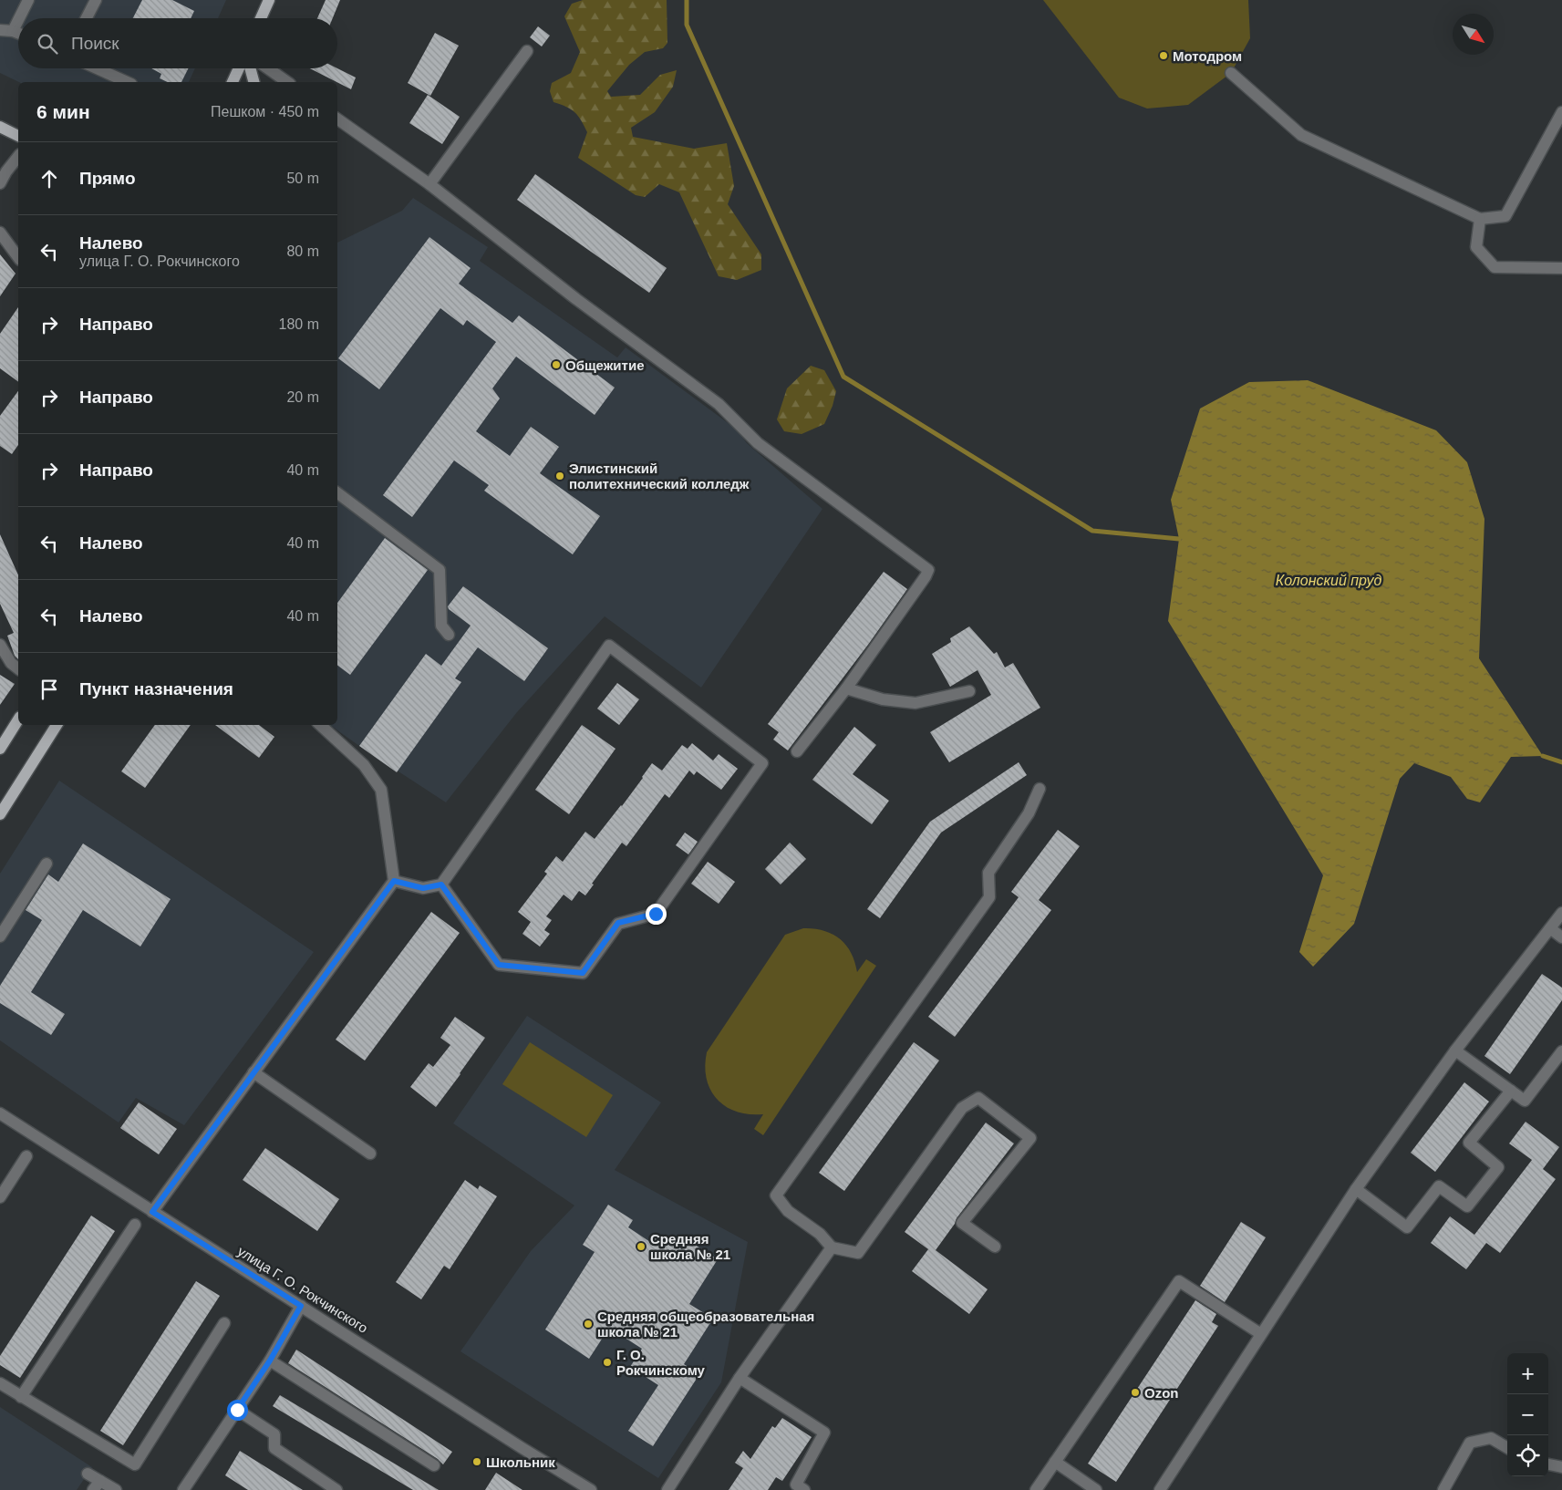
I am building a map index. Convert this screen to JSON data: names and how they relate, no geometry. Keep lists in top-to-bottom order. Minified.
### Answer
{"streets":{"street":["улица Г. О. Рокчинского"]},"water":["Колонский пруд"],"places":["Мотодром","Общежитие","Элистинский политехнический колледж","Средняя школа № 21","Средняя общеобразовательная школа № 21","Г. О. Рокчинскому","Ozon","Школьник"],"north":"bottom right","page":{"search":"Поиск","heading":["6 мин","Пешком · 450 m"],"list":[["Прямо","50 m"],["Налево","улица Г. О. Рокчинского","80 m"],["Направо","180 m"],["Направо","20 m"],["Направо","40 m"],["Налево","40 m"],["Налево","40 m"],"Пункт назначения"],"map_buttons":["+","−"]}}
